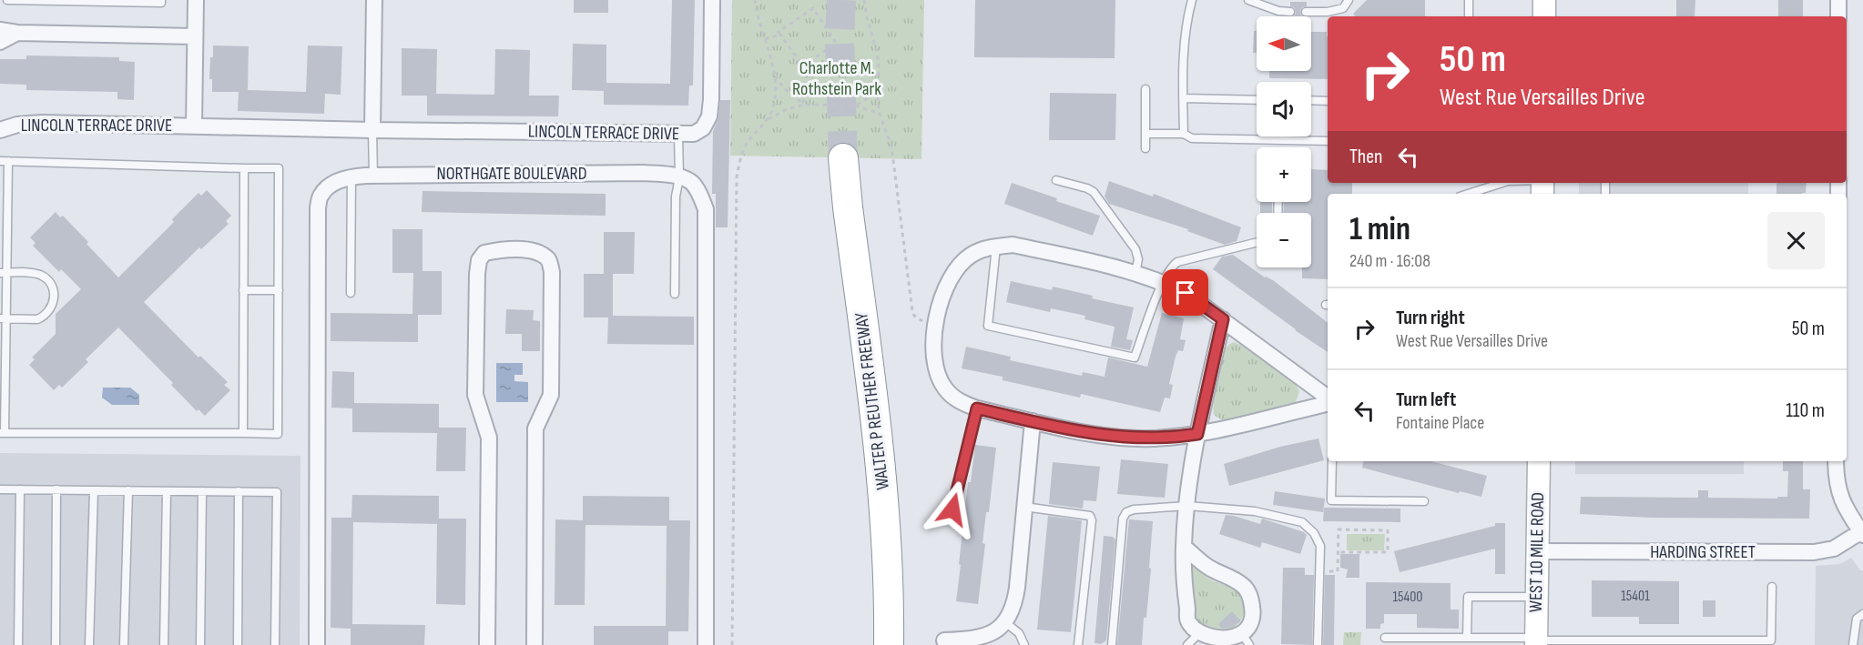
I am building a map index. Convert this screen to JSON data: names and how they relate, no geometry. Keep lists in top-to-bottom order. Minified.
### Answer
{"streets":{"highway":["WALTER P REUTHER FREEWAY"],"main road":["WEST 10 MILE ROAD"],"street":["LINCOLN TERRACE DRIVE","NORTHGATE BOULEVARD","HARDING STREET"]},"crossings":[["WEST 10 MILE ROAD","HARDING STREET"]],"parks":["Charlotte M. Rothstein Park"],"house_numbers":["15401","15400"],"north":"left","page":{"map_buttons":["+","−"],"turn":["50 m","West Rue Versailles Drive"],"then":"Then","heading":["1 min","240 m · 16:08"],"list":[{"name":"Turn right","note":"West Rue Versailles Drive","value":"50 m"},{"name":"Turn left","note":"Fontaine Place","value":"110 m"}]}}
